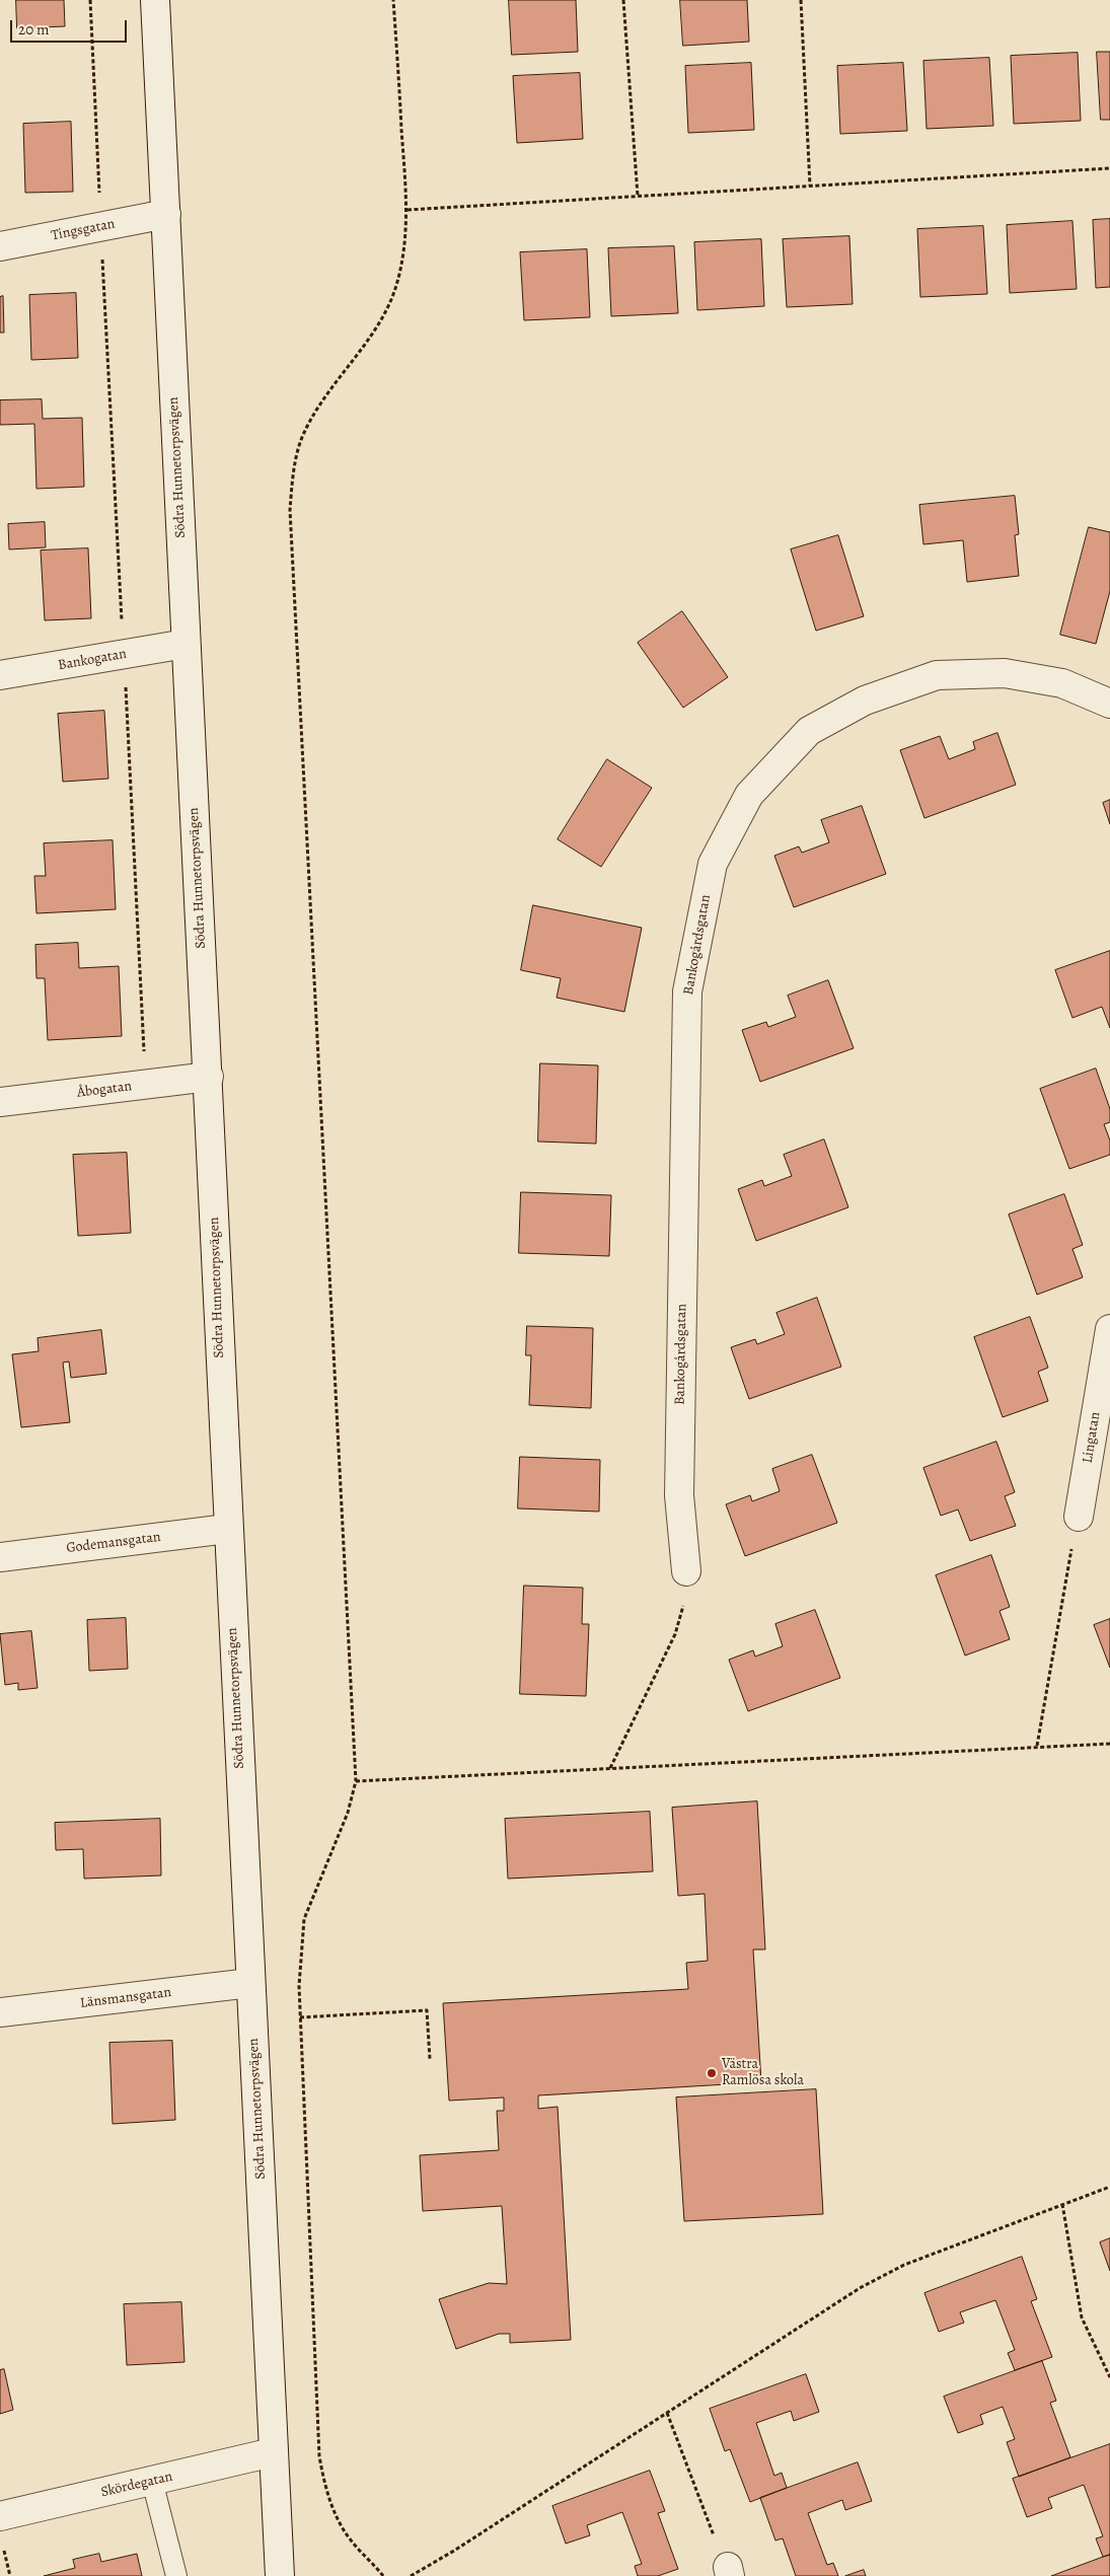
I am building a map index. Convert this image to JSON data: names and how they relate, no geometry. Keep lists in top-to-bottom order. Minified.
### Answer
{"streets":{"street":["Tingsgatan","Södra Hunnetorpsvägen","Bankogatan","Bankogårdsgatan","Åbogatan","Lingatan","Godemansgatan","Länsmansgatan","Skördegatan"]},"crossings":[["Tingsgatan","Södra Hunnetorpsvägen"],["Södra Hunnetorpsvägen","Bankogatan"],["Södra Hunnetorpsvägen","Åbogatan"],["Södra Hunnetorpsvägen","Godemansgatan"],["Södra Hunnetorpsvägen","Länsmansgatan"],["Södra Hunnetorpsvägen","Skördegatan"]],"places":["Västra Ramlösa skola"],"scale_bar":"20 m"}
